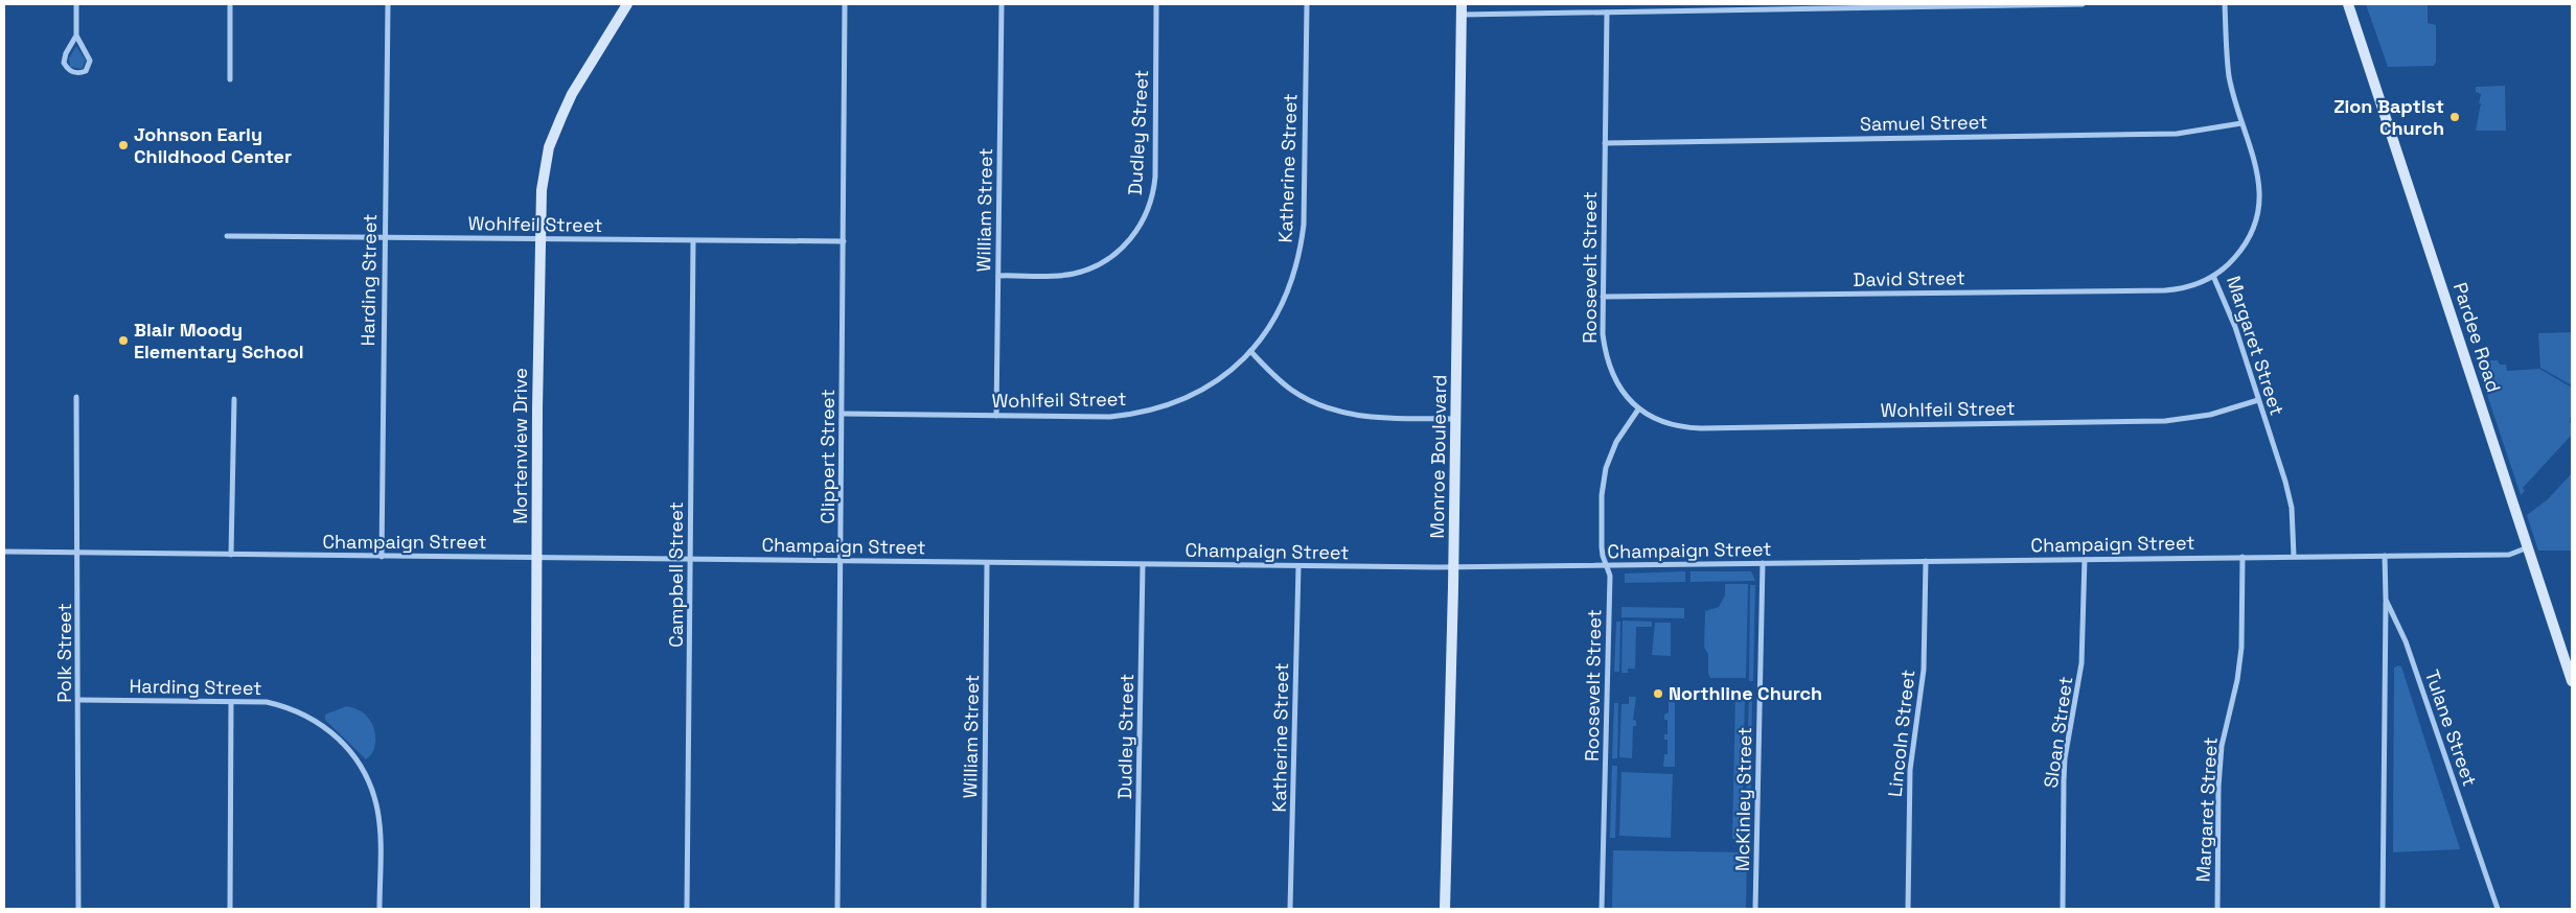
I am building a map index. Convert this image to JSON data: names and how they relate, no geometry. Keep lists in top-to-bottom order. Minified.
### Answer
{"streets":{"street":["Samuel Street","Dudley Street","Katherine Street","William Street","Wohlfeil Street","Roosevelt Street","David Street","Harding Street","Pardee Road","Margaret Street","Mortenview Drive","Clippert Street","Monroe Boulevard","Champaign Street","Campbell Street","Polk Street","Tulane Street","Sloan Street","Lincoln Street","McKinley Street"]},"crossings":[["Samuel Street","Roosevelt Street"],["Samuel Street","Margaret Street"],["Dudley Street","William Street"],["Dudley Street","Champaign Street"],["Katherine Street","Wohlfeil Street"],["Katherine Street","Champaign Street"],["William Street","Wohlfeil Street"],["William Street","Champaign Street"],["Wohlfeil Street","Roosevelt Street"],["Wohlfeil Street","Harding Street"],["Wohlfeil Street","Margaret Street"],["Wohlfeil Street","Mortenview Drive"],["Wohlfeil Street","Clippert Street"],["Wohlfeil Street","Campbell Street"],["Roosevelt Street","David Street"],["Roosevelt Street","Champaign Street"],["David Street","Margaret Street"],["Harding Street","Champaign Street"],["Harding Street","Polk Street"],["Pardee Road","Champaign Street"],["Margaret Street","Champaign Street"],["Mortenview Drive","Champaign Street"],["Clippert Street","Champaign Street"],["Monroe Boulevard","Champaign Street"],["Champaign Street","Campbell Street"],["Champaign Street","Polk Street"],["Champaign Street","Tulane Street"],["Champaign Street","Sloan Street"],["Champaign Street","Lincoln Street"],["Champaign Street","McKinley Street"]],"places":["Zion Baptist Church","Johnson Early Childhood Center","Blair Moody Elementary School","Northline Church"]}
